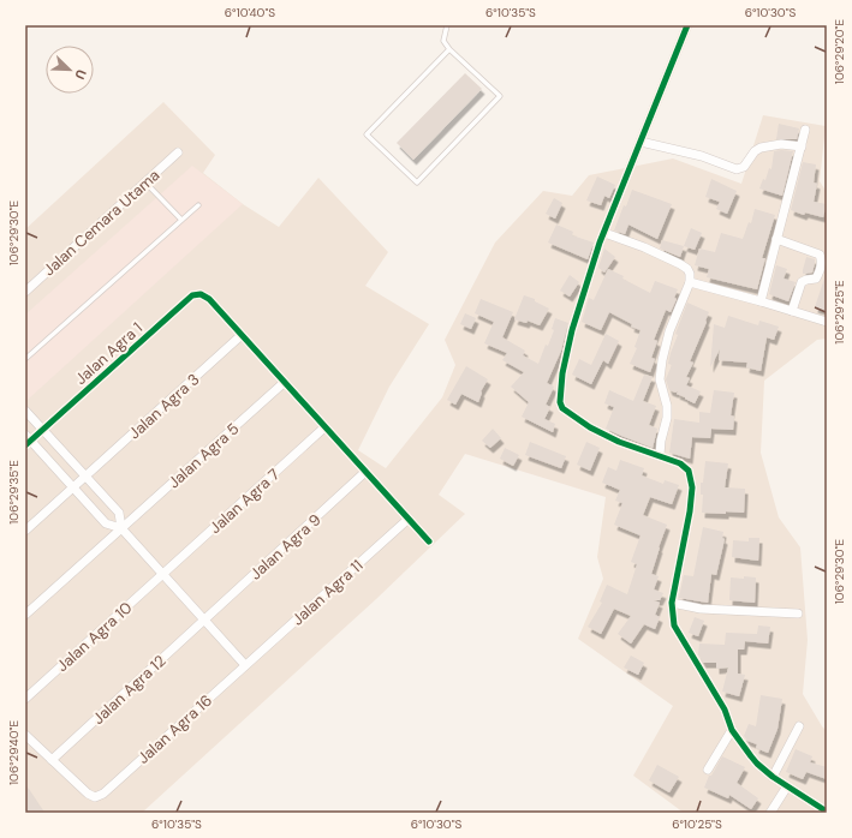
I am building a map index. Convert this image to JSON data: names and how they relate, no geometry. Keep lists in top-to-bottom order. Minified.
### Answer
{"streets":{"street":["Jalan Cemara Utama","Jalan Agra 1","Jalan Agra 3","Jalan Agra 5","Jalan Agra 7","Jalan Agra 9","Jalan Agra 11","Jalan Agra 10","Jalan Agra 12","Jalan Agra 16"]},"crossings":[["Jalan Agra 1","Jalan Agra 3"],["Jalan Agra 7","Jalan Agra 10"],["Jalan Agra 9","Jalan Agra 12"],["Jalan Agra 11","Jalan Agra 16"],["Jalan Agra 12","Jalan Agra 16"]],"north":"bottom right","coordinates":["6°10'40\"S","6°10'35\"S","6°10'30\"S","106°29'20\"E","106°29'30\"E","106°29'25\"E","106°29'35\"E","106°29'40\"E","6°10'25\"S"]}
